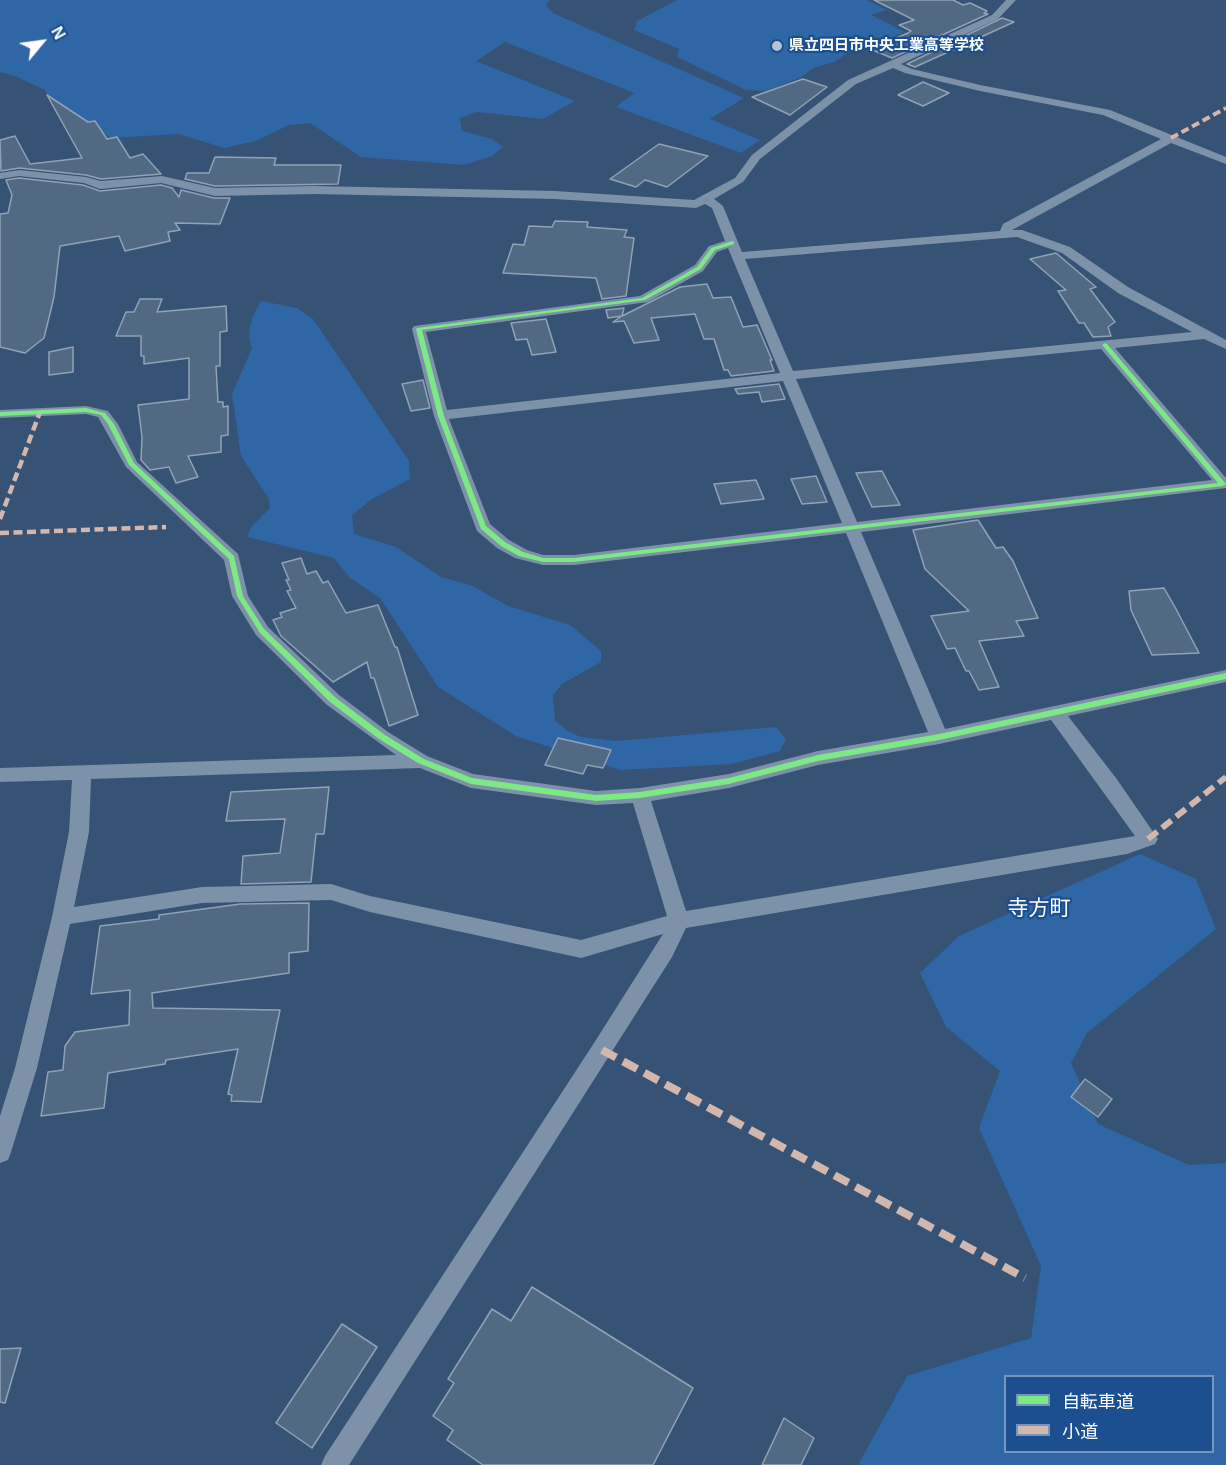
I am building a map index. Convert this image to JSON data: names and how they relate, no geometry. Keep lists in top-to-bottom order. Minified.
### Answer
{"districts":["寺方町"],"places":["県立四日市中央工業高等学校"],"legend":["自転車道","小道"],"north":"top right"}
